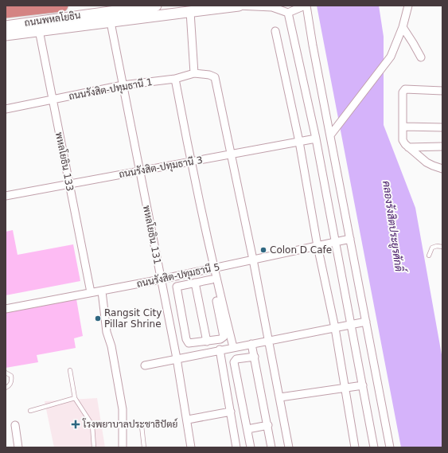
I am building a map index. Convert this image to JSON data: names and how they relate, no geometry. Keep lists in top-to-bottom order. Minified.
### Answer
{"streets":{"highway":["ถนนพหลโยธิน"],"street":["ถนนรังสิต-ปทุมธานี 1","พหลโยธิน 133","ถนนรังสิต-ปทุมธานี 3","พหลโยธิน 131","ถนนรังสิต-ปทุมธานี 5"]},"crossings":[["ถนนรังสิต-ปทุมธานี 1","พหลโยธิน 133"],["ถนนรังสิต-ปทุมธานี 1","ถนนรังสิต-ปทุมธานี 3"],["ถนนรังสิต-ปทุมธานี 1","พหลโยธิน 131"],["พหลโยธิน 133","ถนนรังสิต-ปทุมธานี 3"],["พหลโยธิน 133","ถนนรังสิต-ปทุมธานี 5"],["ถนนรังสิต-ปทุมธานี 3","พหลโยธิน 131"],["พหลโยธิน 131","ถนนรังสิต-ปทุมธานี 5"]],"water":["คลองรังสิตประยูรศักดิ์"],"places":{"other":["Colon D Cafe","Rangsit City Pillar Shrine"],"health":["โรงพยาบาลประชาธิปัตย์"]}}
